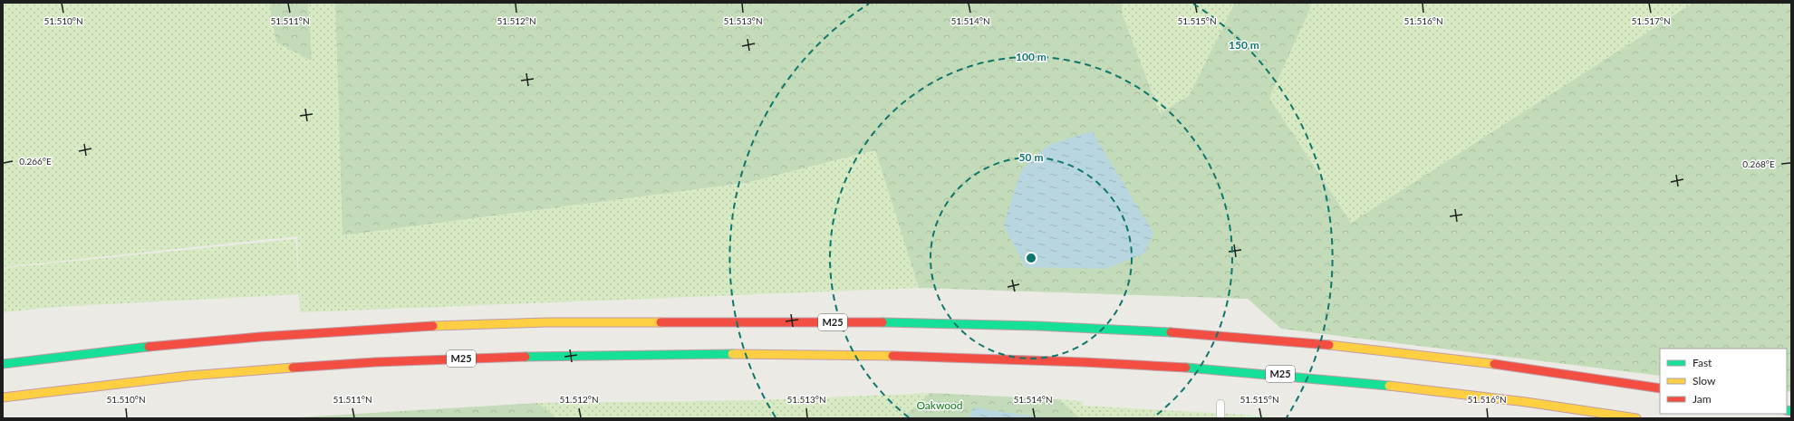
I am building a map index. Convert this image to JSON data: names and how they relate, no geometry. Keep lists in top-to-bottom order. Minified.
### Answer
{"streets":{"highway":["M25"]},"parks":["Oakwood"],"legend":["Fast","Slow","Jam"],"coordinates":["51.514°N","51.517°N","51.510°N","51.511°N","51.512°N","51.513°N","51.515°N","51.516°N","0.266°E","0.268°E"],"rings":["150 m","100 m","50 m"]}
